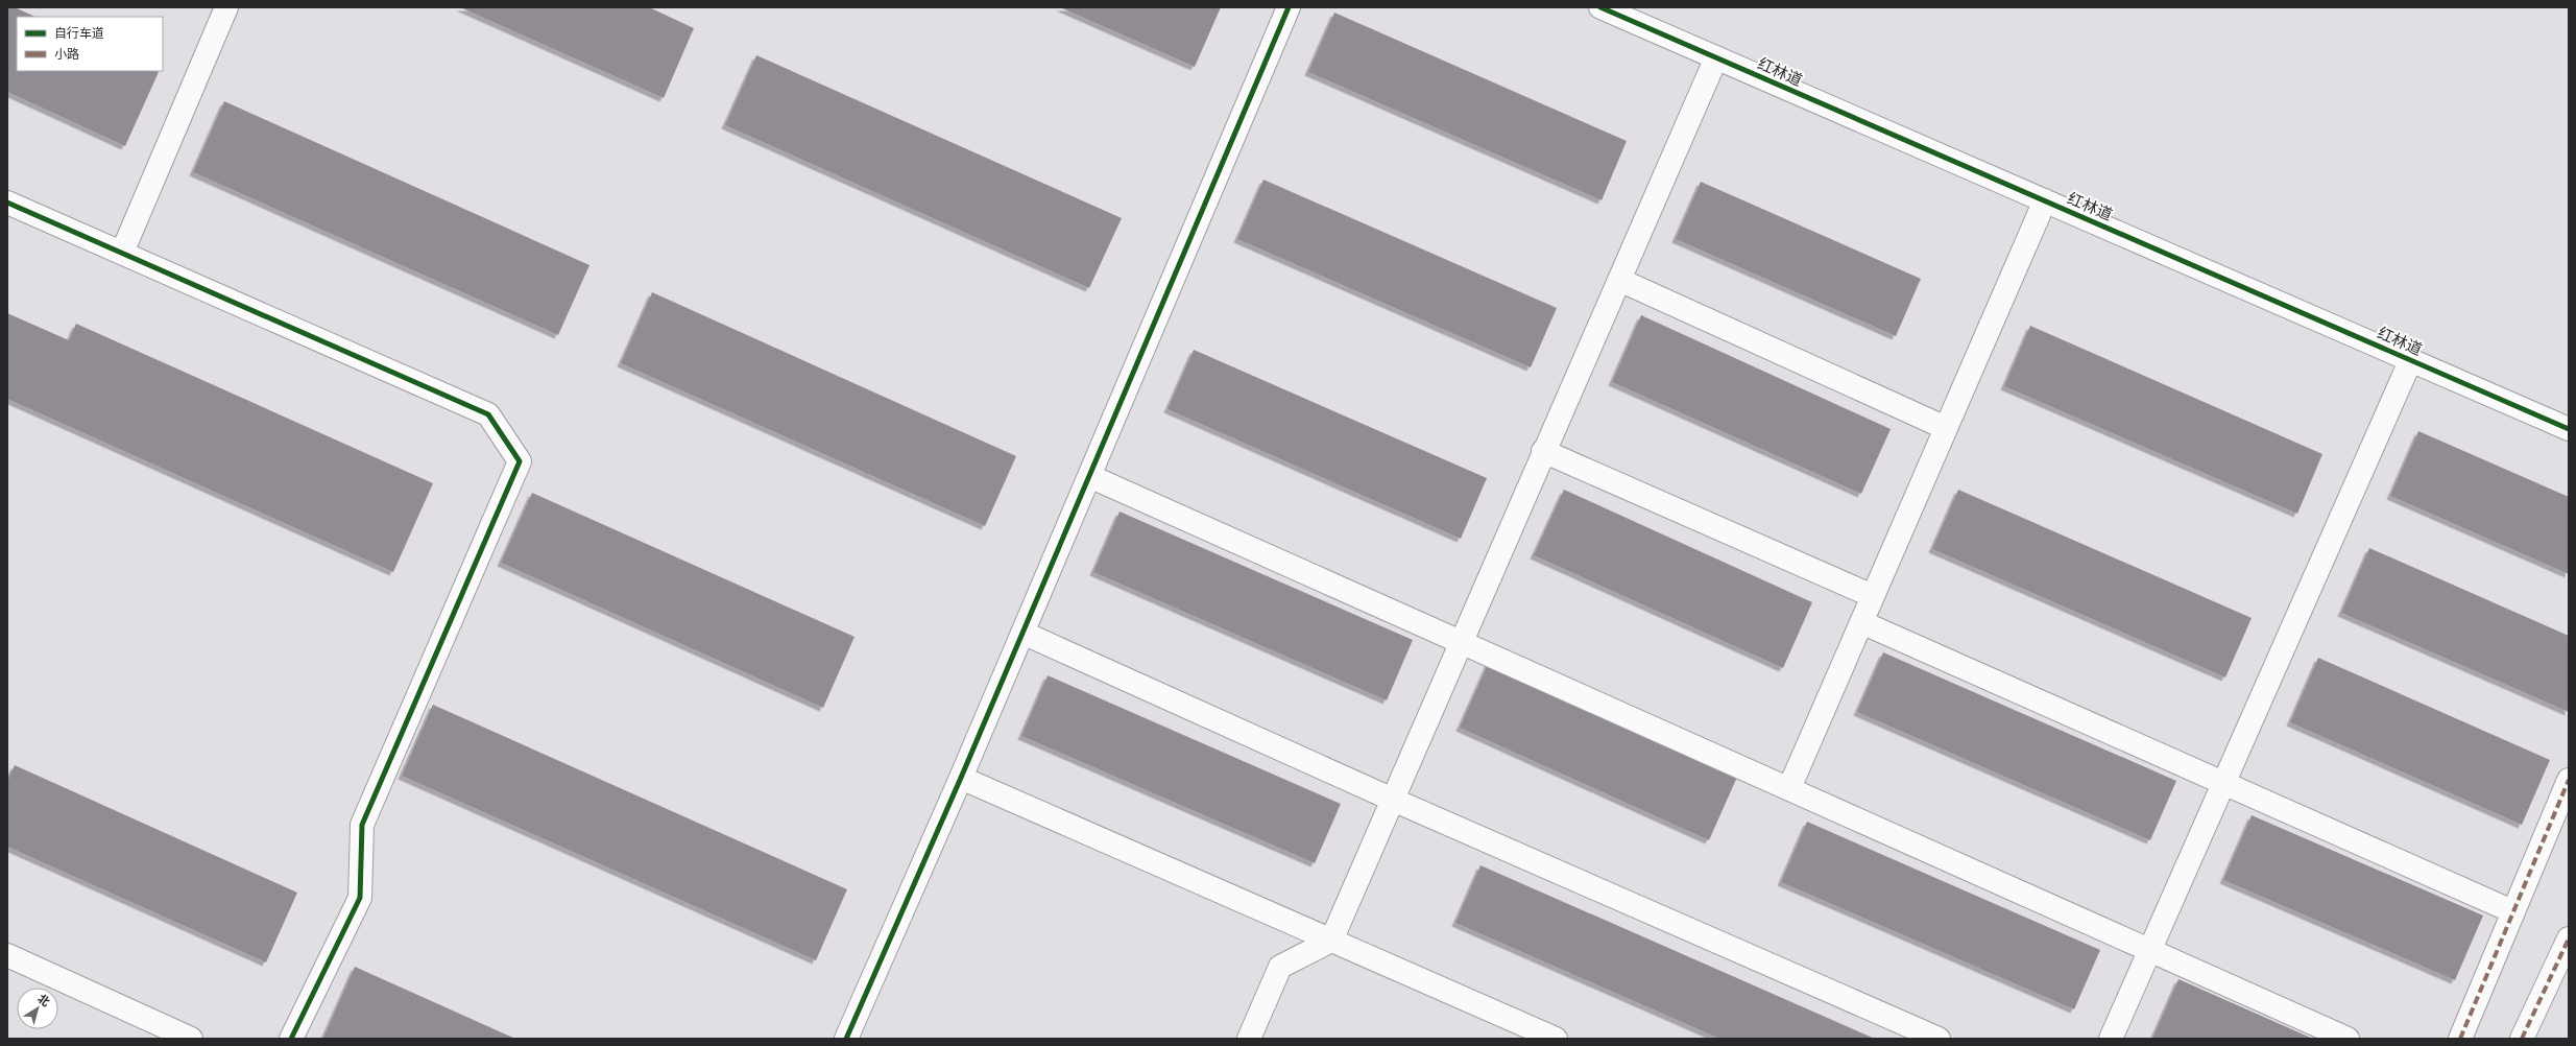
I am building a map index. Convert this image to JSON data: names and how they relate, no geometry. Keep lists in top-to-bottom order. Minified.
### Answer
{"streets":{"street":["红林道"]},"legend":["自行车道","小路"],"north":"top right"}
